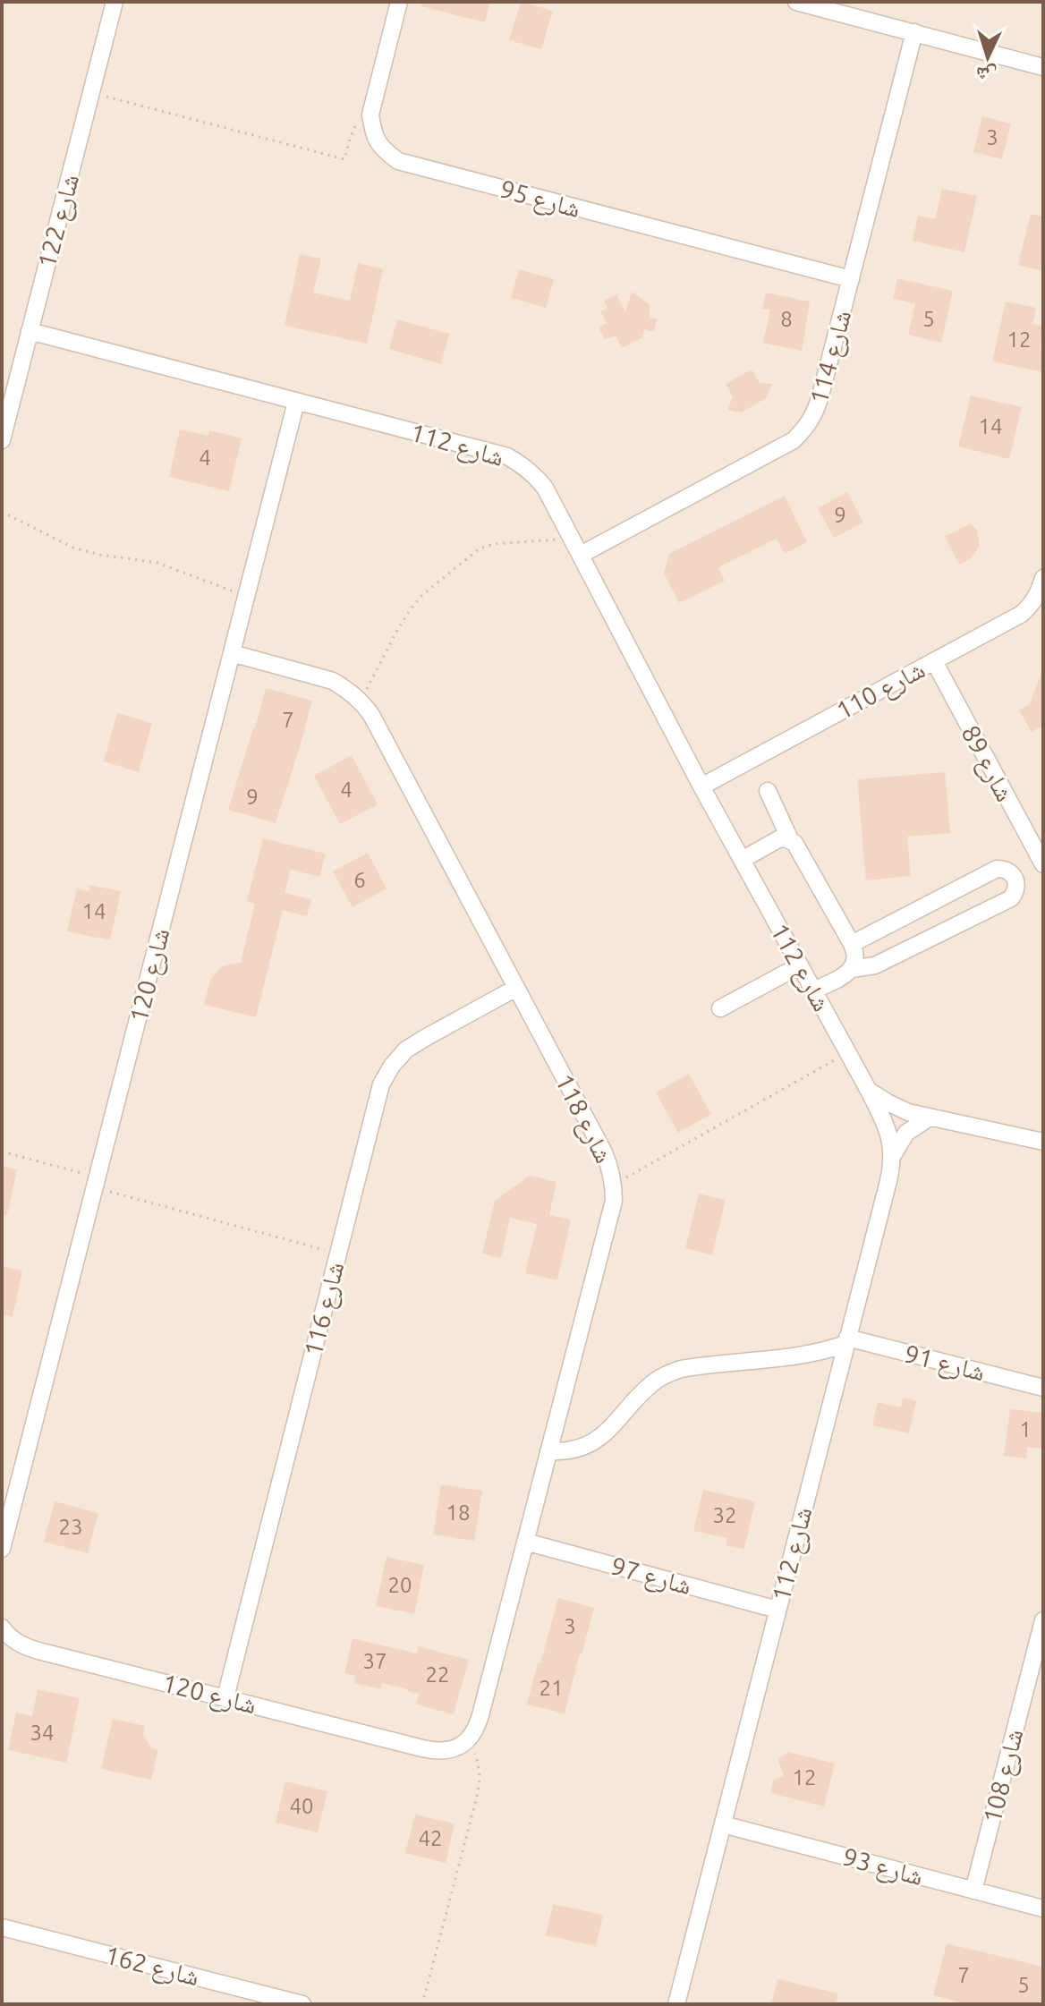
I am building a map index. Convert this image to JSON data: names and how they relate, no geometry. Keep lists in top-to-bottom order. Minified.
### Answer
{"streets":{"street":["شارع 95","شارع 122","شارع 114","شارع 112","شارع 110","شارع 89","شارع 120","شارع 118","شارع 116","شارع 91","شارع 97","شارع 108","شارع 93","شارع 162"]},"crossings":[["شارع 95","شارع 114"],["شارع 122","شارع 112"],["شارع 114","شارع 112"],["شارع 112","شارع 110"],["شارع 112","شارع 120"],["شارع 112","شارع 91"],["شارع 112","شارع 97"],["شارع 112","شارع 93"],["شارع 110","شارع 89"],["شارع 120","شارع 118"],["شارع 120","شارع 116"],["شارع 118","شارع 116"],["شارع 118","شارع 97"],["شارع 108","شارع 93"]],"house_numbers":["3","8","5","12","14","4","9","7","4","9","6","14","1","18","32","23","20","3","37","22","21","34","12","40","42","7","5"],"north":"bottom"}
